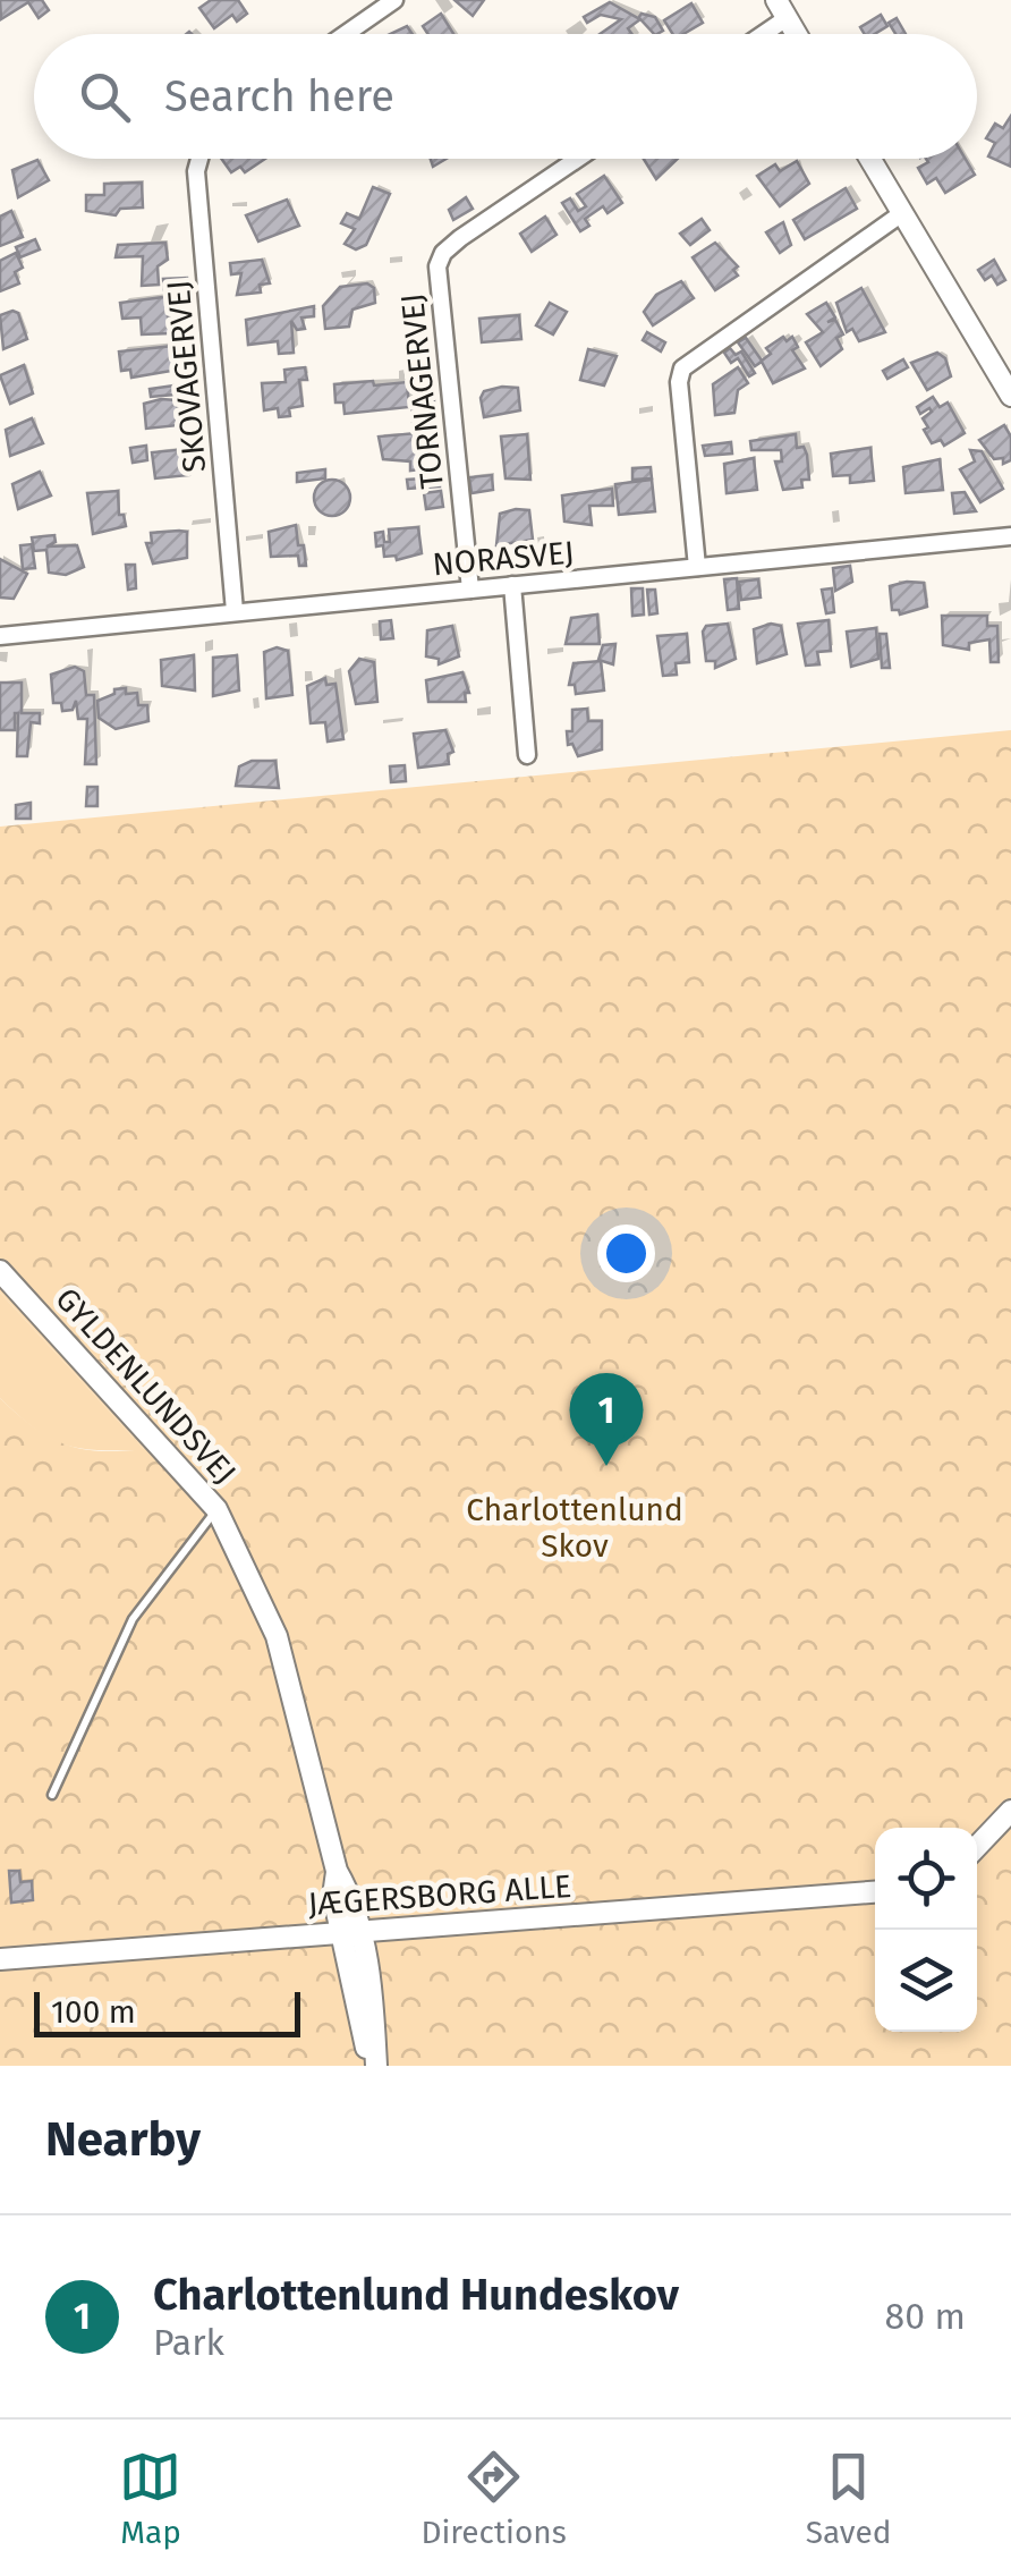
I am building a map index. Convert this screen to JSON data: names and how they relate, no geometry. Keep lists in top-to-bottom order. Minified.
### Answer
{"streets":{"street":["SKOVAGERVEJ","TORNAGERVEJ","NORASVEJ","GYLDENLUNDSVEJ","JÆGERSBORG ALLE"]},"crossings":[["SKOVAGERVEJ","NORASVEJ"],["TORNAGERVEJ","NORASVEJ"],["GYLDENLUNDSVEJ","JÆGERSBORG ALLE"]],"parks":["Charlottenlund Skov"],"scale_bar":"100 m","page":{"search":"Search here","pins":"1","scale":"100 m","heading":"Nearby","list":[{"mark":"1","name":"Charlottenlund Hundeskov","note":"Park","value":"80 m"}],"nav":["Map","Directions","Saved"]}}
